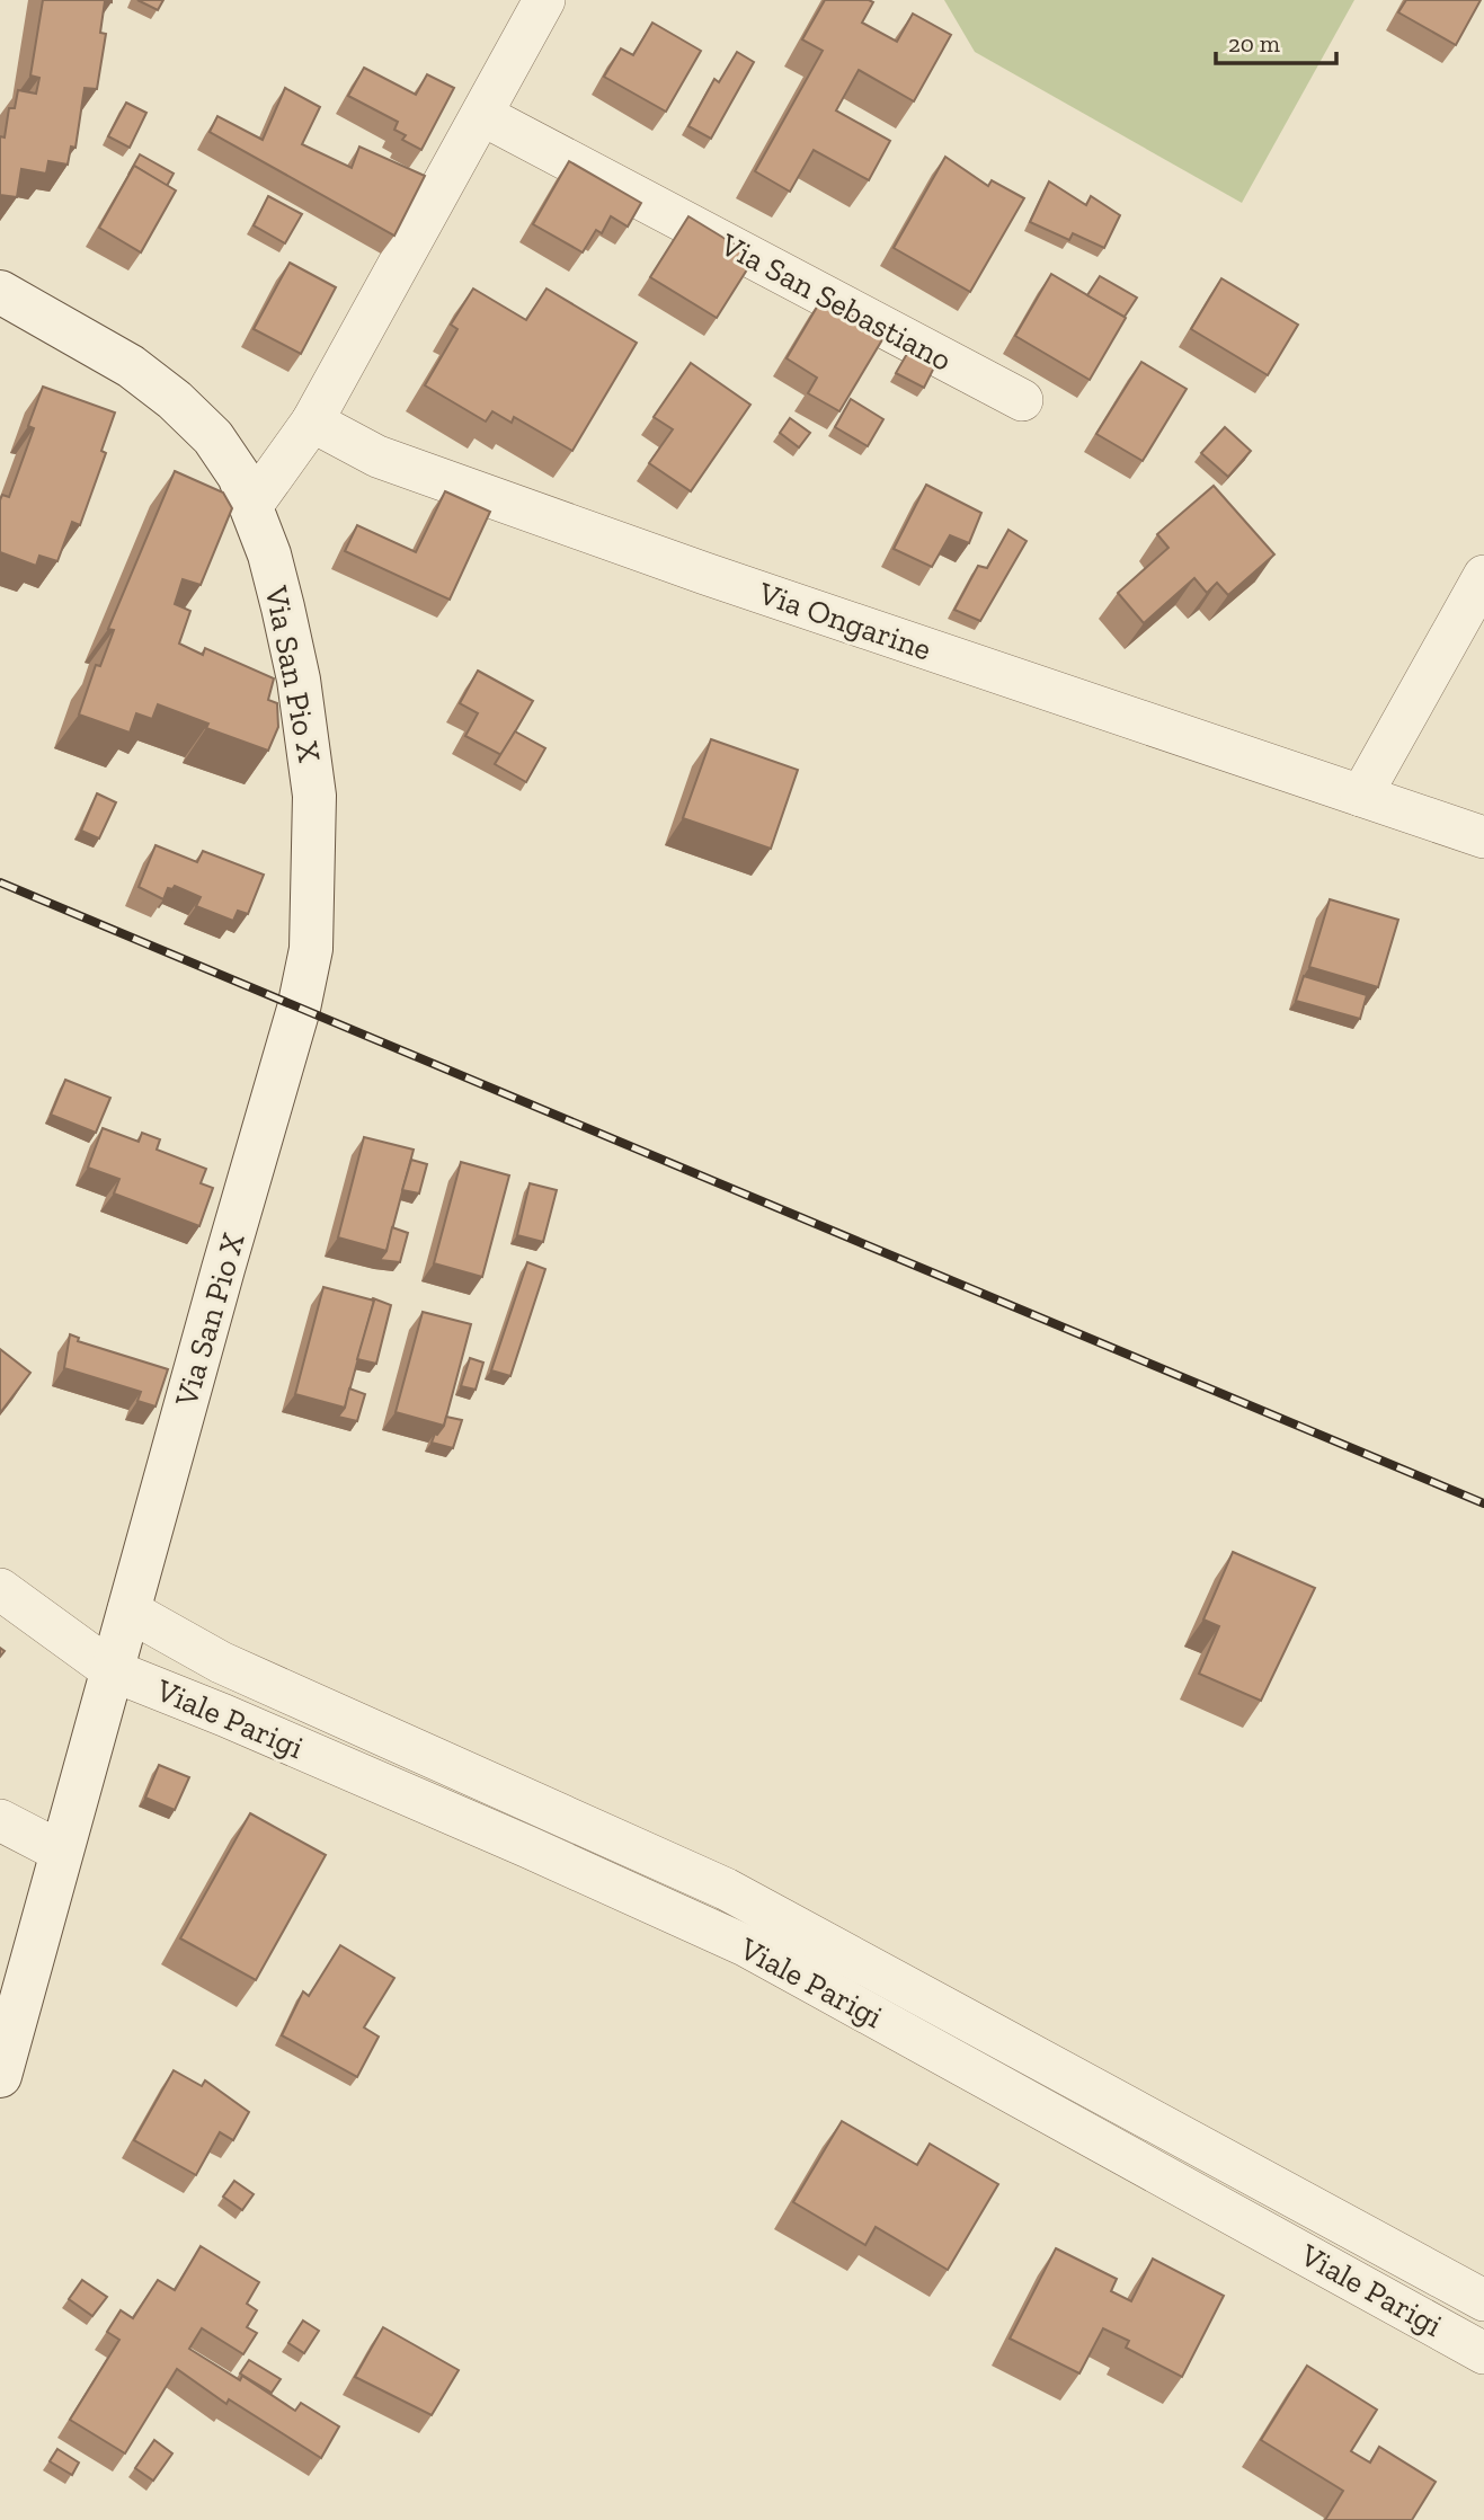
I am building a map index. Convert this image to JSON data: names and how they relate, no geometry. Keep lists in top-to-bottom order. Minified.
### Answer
{"streets":{"street":["Via San Sebastiano","Via Ongarine","Via San Pio X","Viale Parigi"]},"crossings":[["Via San Pio X","Viale Parigi"]],"scale_bar":"20 m"}
